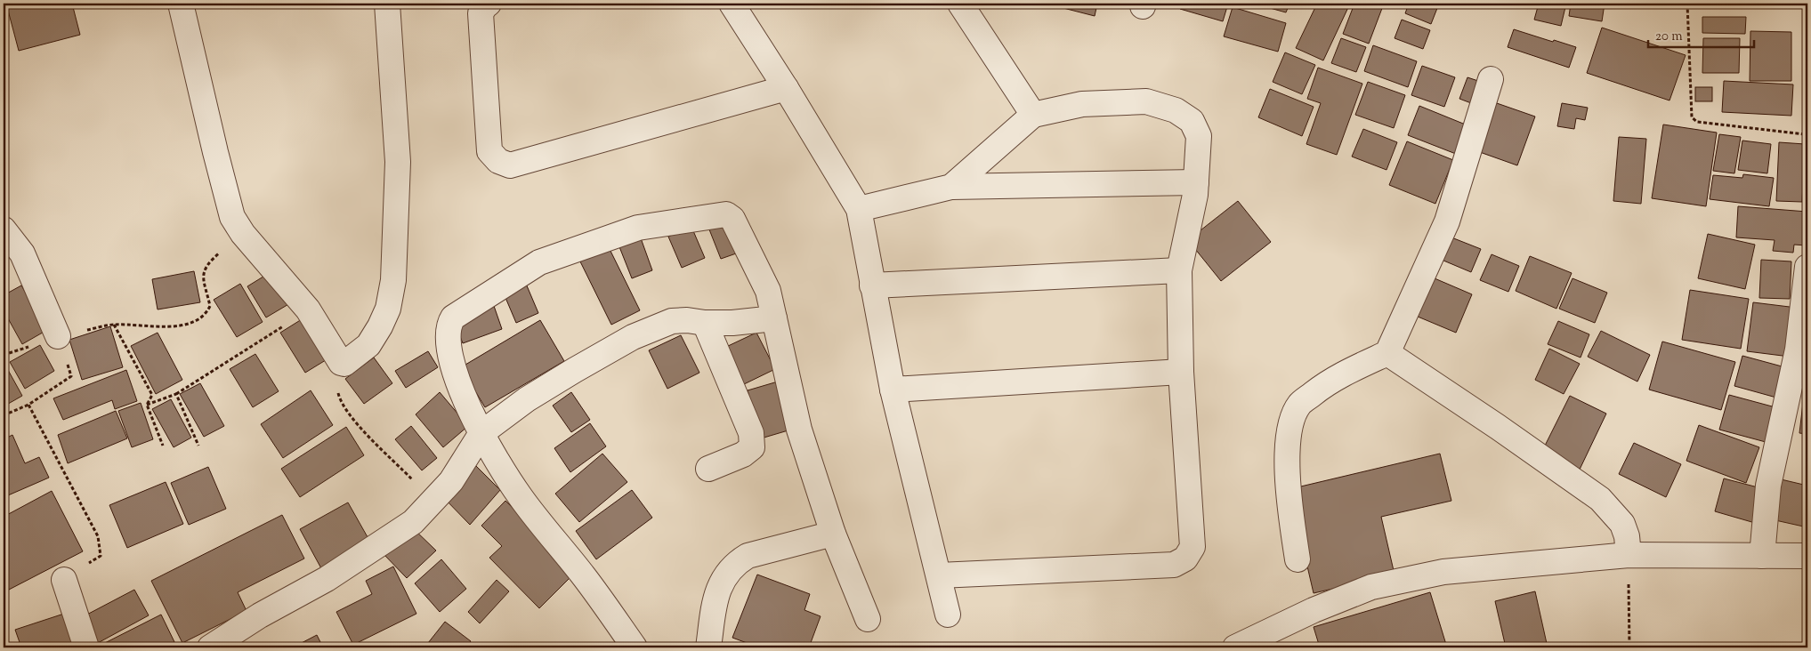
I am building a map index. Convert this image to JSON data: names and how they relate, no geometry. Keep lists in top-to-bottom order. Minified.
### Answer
{"scale_bar":"20 m"}
